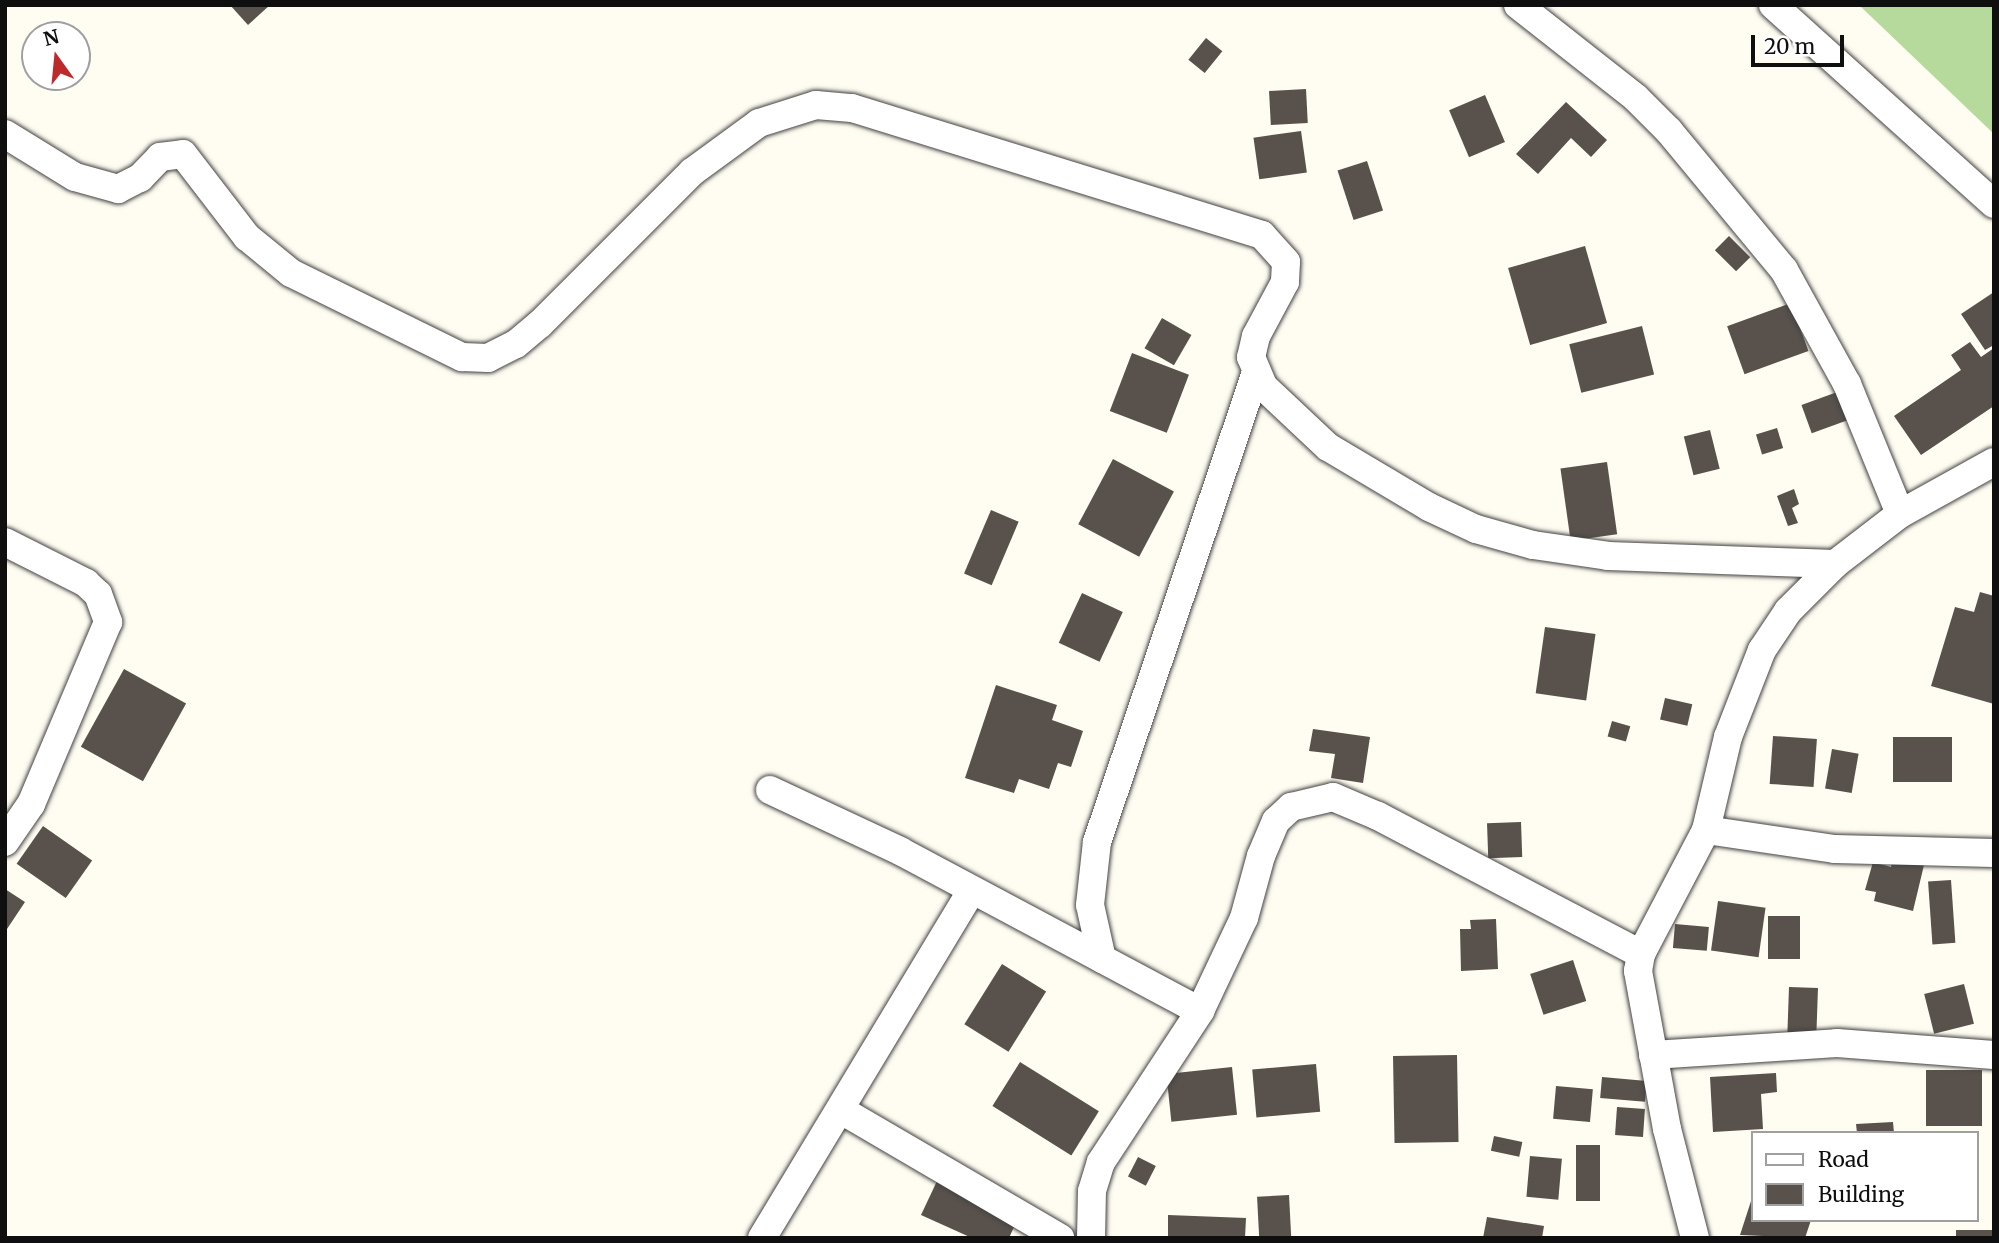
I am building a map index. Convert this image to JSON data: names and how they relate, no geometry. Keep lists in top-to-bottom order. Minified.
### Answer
{"legend":["Road","Building"],"scale_bar":"20 m","north":"top"}
